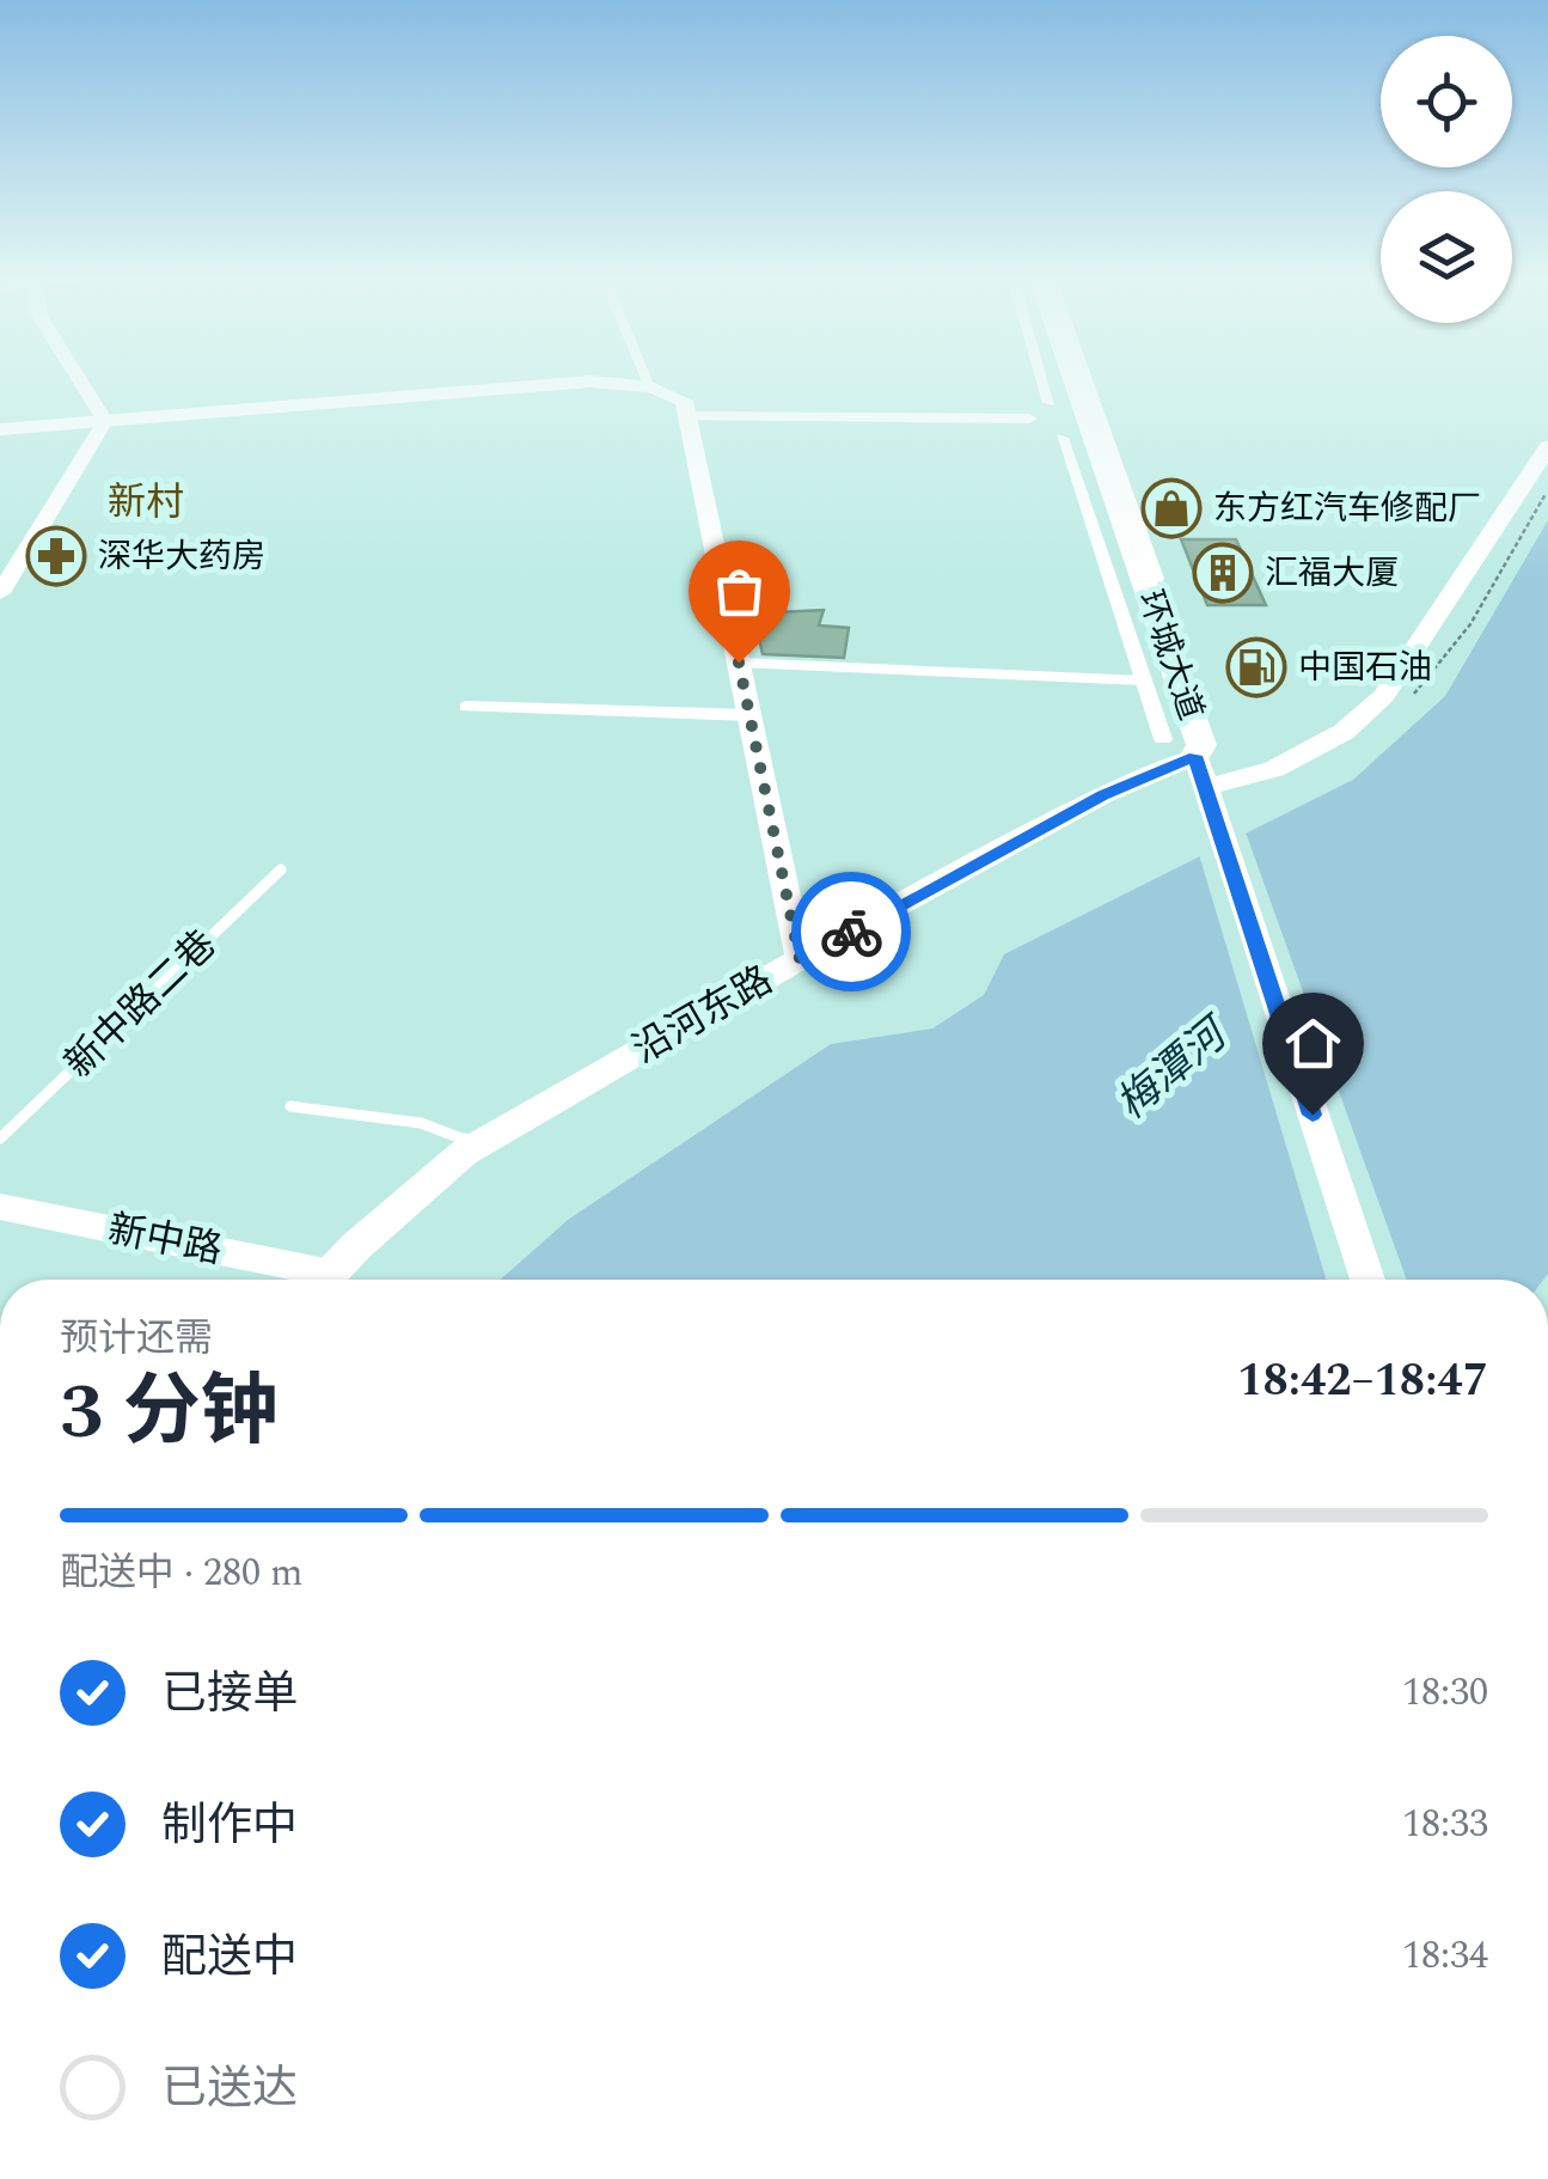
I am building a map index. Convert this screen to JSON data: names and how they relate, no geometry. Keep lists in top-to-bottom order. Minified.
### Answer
{"streets":{"main road":["环城大道","沿河东路"],"street":["新中路"],"lane":["新中路二巷"]},"crossings":[["环城大道","沿河东路"]],"districts":["新村"],"water":["梅潭河"],"places":{"shop":["东方红汽车修配厂"],"pharmacy":["深华大药房"],"building":["汇福大厦"],"fuel station":["中国石油"]},"page":{"heading":["3 分钟","预计还需","18:42–18:47"],"bar":"配送中 · 280 m","list":[["已接单","18:30"],["制作中","18:33"],["配送中","18:34"],"已送达"]}}
